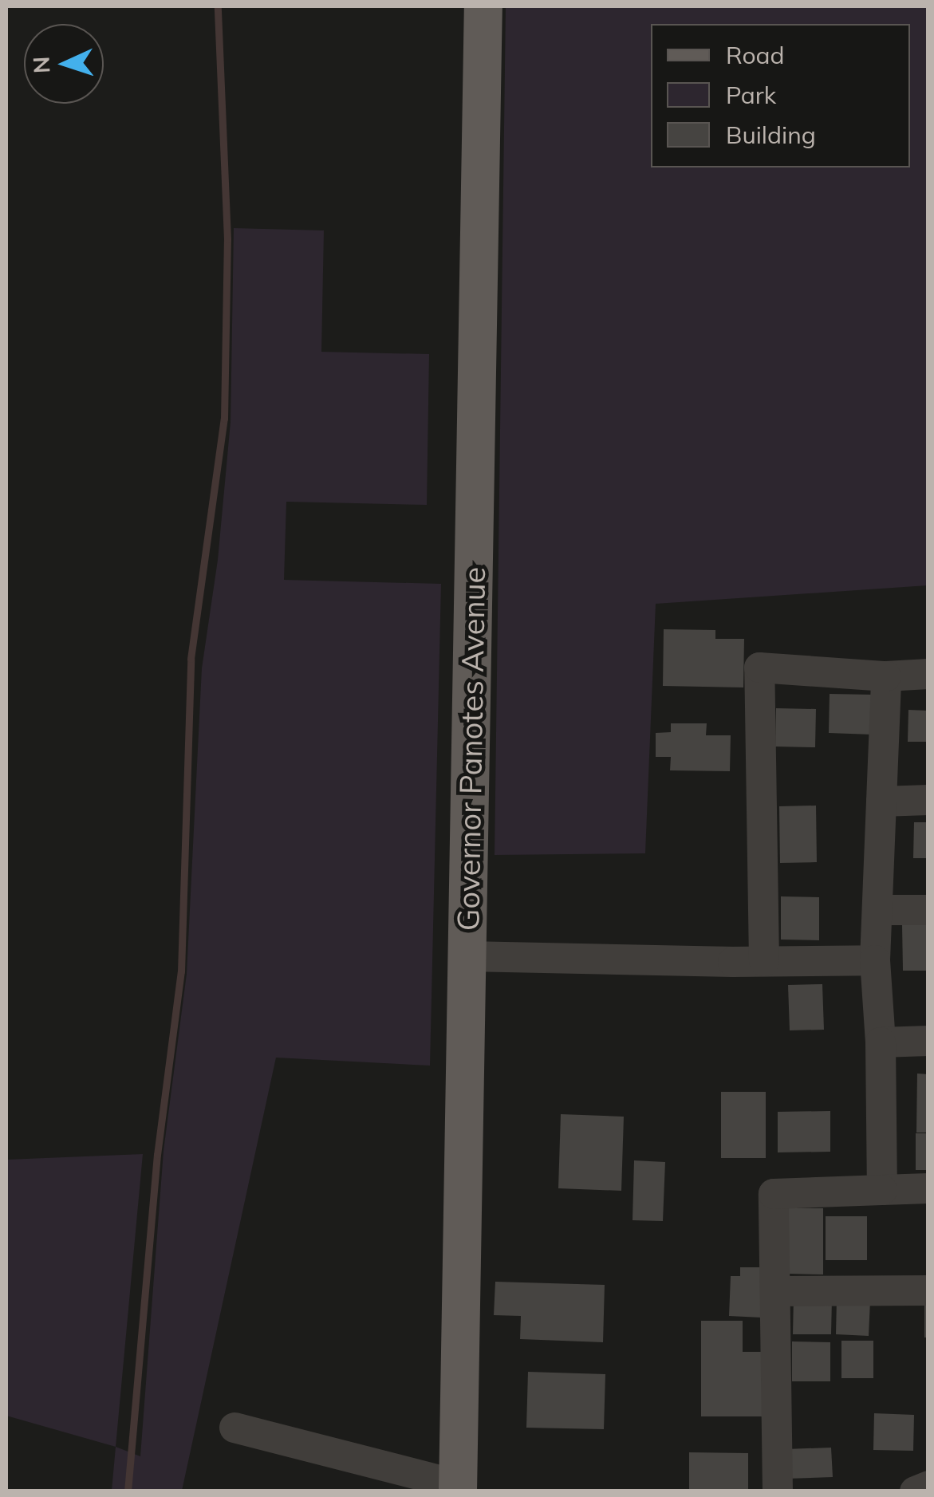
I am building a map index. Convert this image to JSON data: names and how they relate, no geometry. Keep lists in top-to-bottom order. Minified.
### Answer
{"streets":{"main road":["Governor Panotes Avenue"]},"legend":["Road","Park","Building"],"north":"left"}
